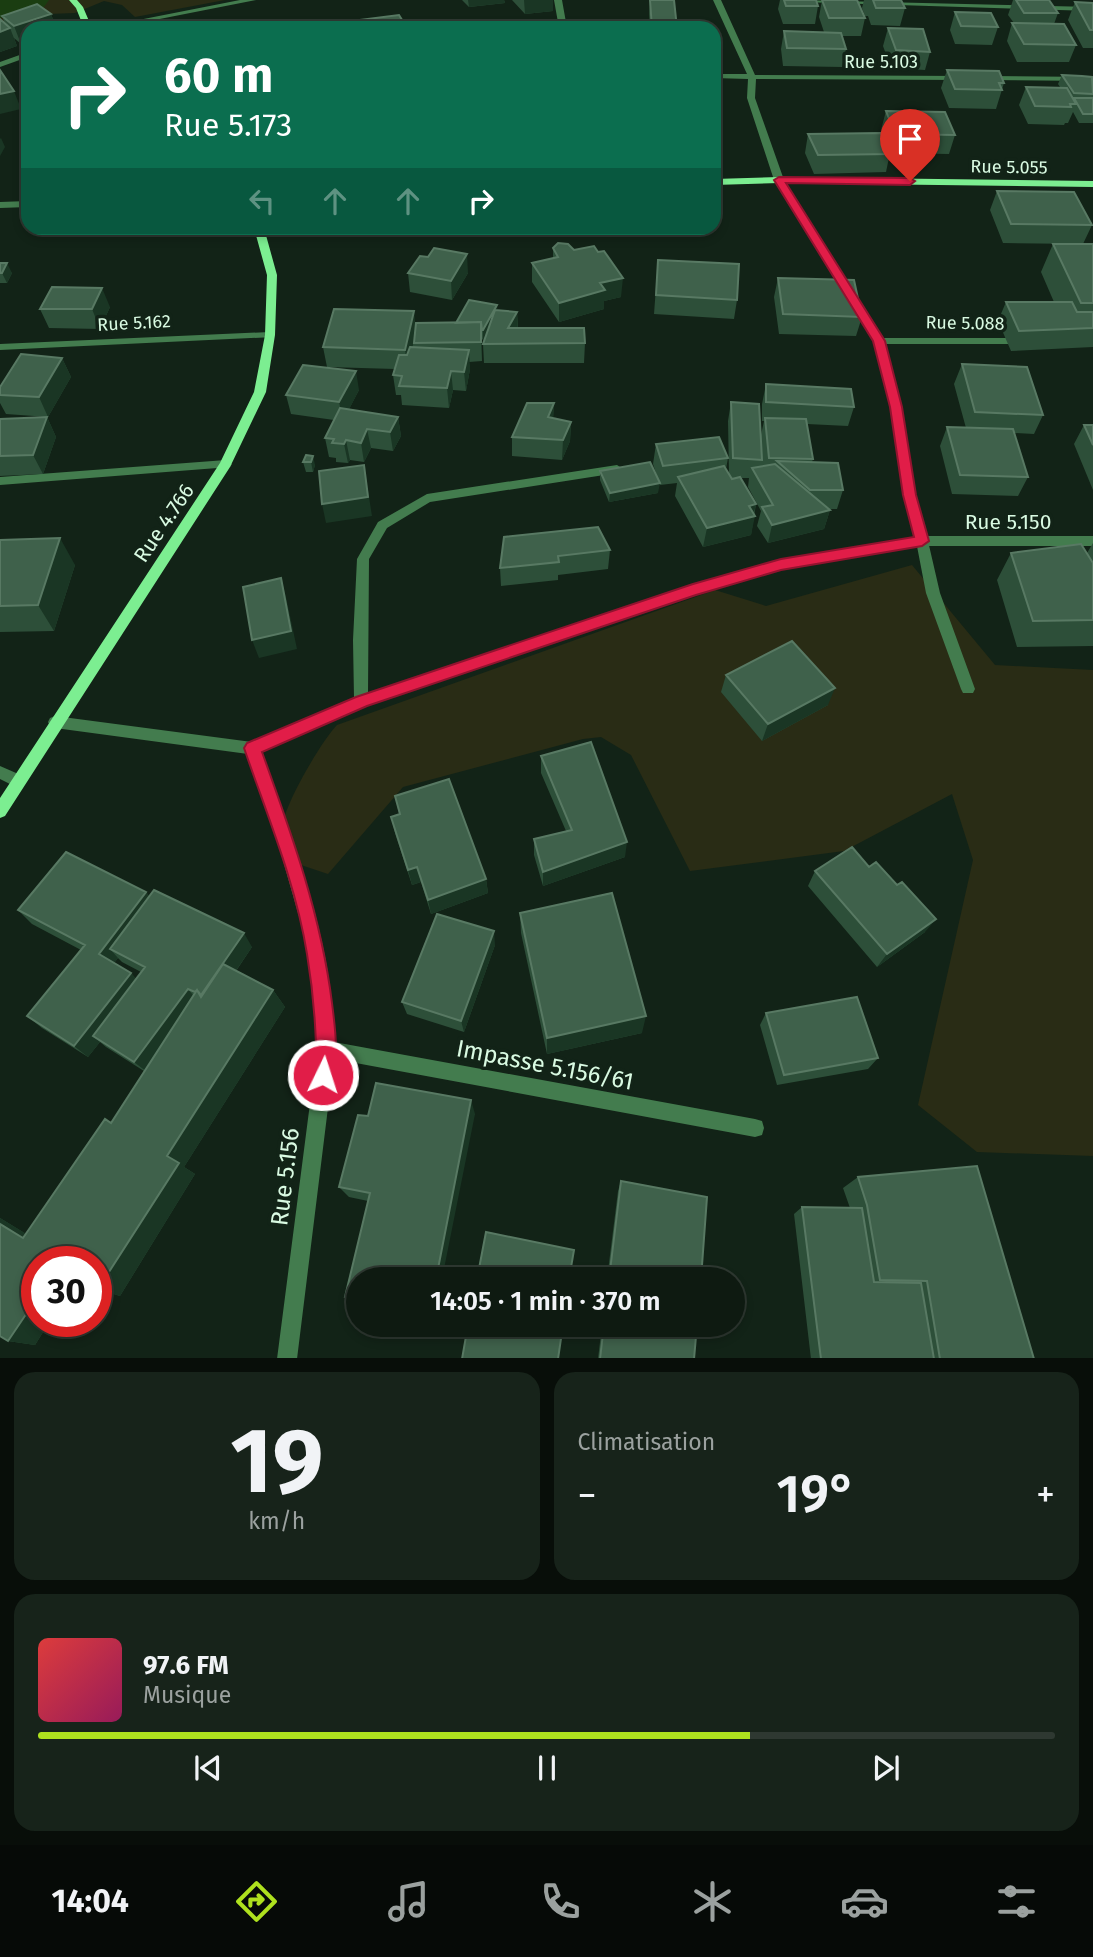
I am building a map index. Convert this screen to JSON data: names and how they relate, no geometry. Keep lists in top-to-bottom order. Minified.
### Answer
{"streets":{"street":["Rue 5.103","Rue 5.055","Rue 5.162","Rue 5.088","Rue 5.150","Rue 4.766","Impasse 5.156/61","Rue 5.156"]},"crossings":[["Rue 5.162","Rue 4.766"],["Rue 5.150","Rue 5.156"],["Impasse 5.156/61","Rue 5.156"]],"page":{"turn":["60 m","Rue 5.173"],"limit":"30","trip":"14:05 · 1 min · 370 m","tile":[["19","km/h"],"Climatisation"],"heat":["−","19°","+"],"song":["97.6 FM","Musique"],"tabs":"14:04"}}
